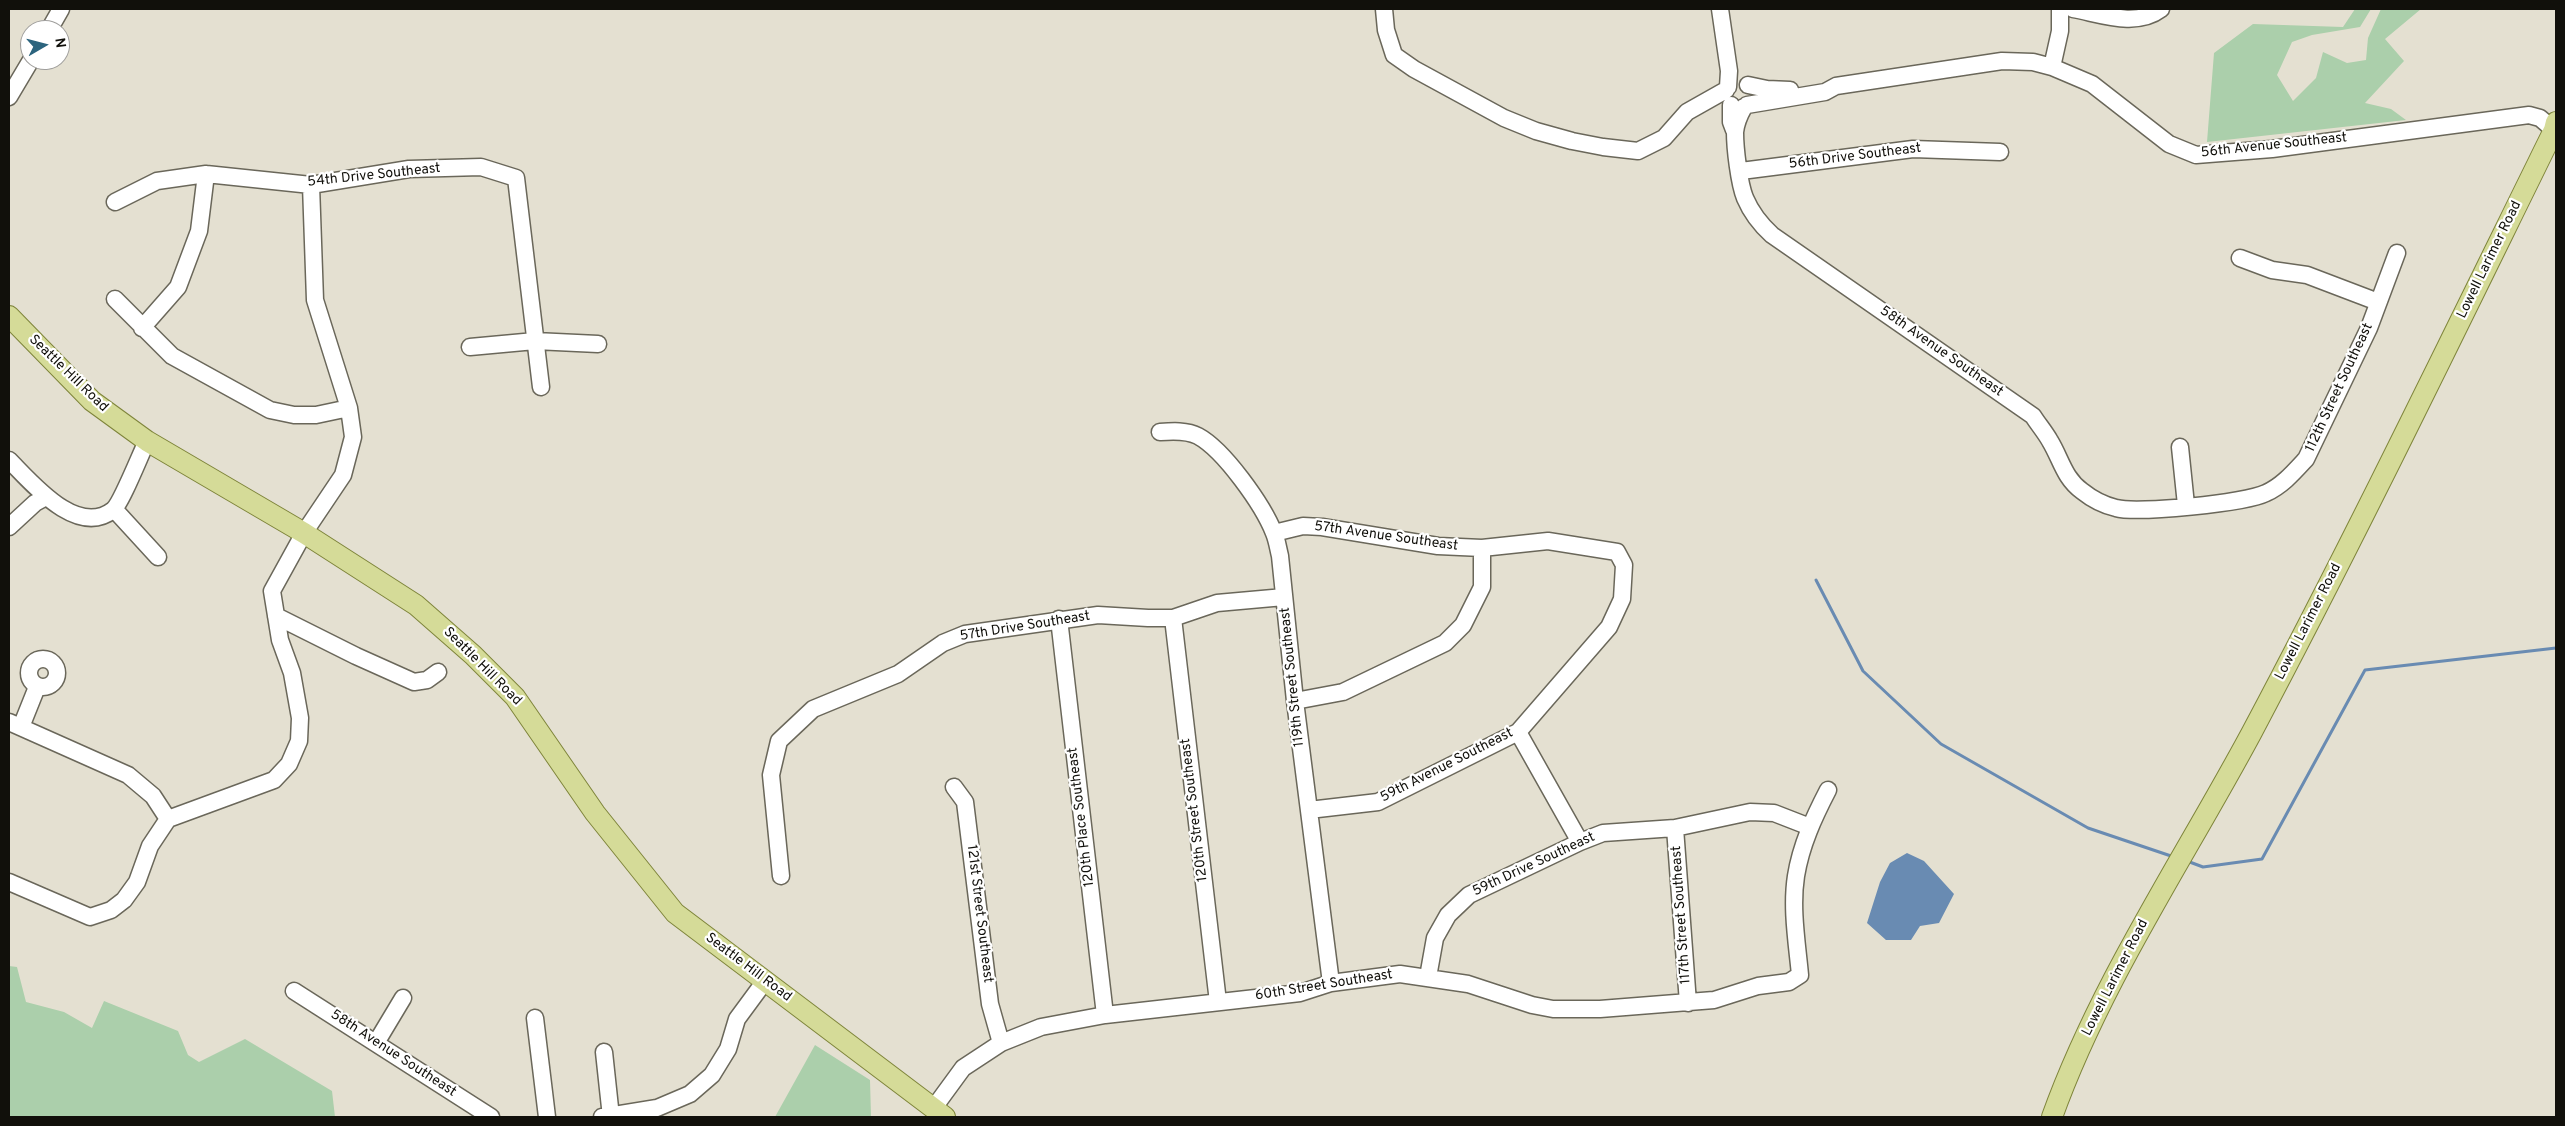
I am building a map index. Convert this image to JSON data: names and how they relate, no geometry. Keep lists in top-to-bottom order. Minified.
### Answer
{"streets":{"main road":["Lowell Larimer Road","Seattle Hill Road"],"street":["56th Avenue Southeast","56th Drive Southeast","54th Drive Southeast","58th Avenue Southeast","112th Street Southeast","57th Avenue Southeast","57th Drive Southeast","119th Street Southeast","59th Avenue Southeast","120th Street Southeast","120th Place Southeast","59th Drive Southeast","121st Street Southeast","117th Street Southeast","60th Street Southeast"]},"crossings":[["56th Avenue Southeast","Lowell Larimer Road"],["56th Avenue Southeast","58th Avenue Southeast"],["56th Drive Southeast","58th Avenue Southeast"],["58th Avenue Southeast","112th Street Southeast"],["Seattle Hill Road","60th Street Southeast"],["57th Avenue Southeast","119th Street Southeast"],["57th Avenue Southeast","59th Avenue Southeast"],["57th Drive Southeast","119th Street Southeast"],["57th Drive Southeast","120th Street Southeast"],["57th Drive Southeast","120th Place Southeast"],["119th Street Southeast","59th Avenue Southeast"],["119th Street Southeast","60th Street Southeast"],["120th Street Southeast","60th Street Southeast"],["120th Place Southeast","60th Street Southeast"],["59th Drive Southeast","117th Street Southeast"],["59th Drive Southeast","60th Street Southeast"],["121st Street Southeast","60th Street Southeast"],["117th Street Southeast","60th Street Southeast"]],"north":"right"}
